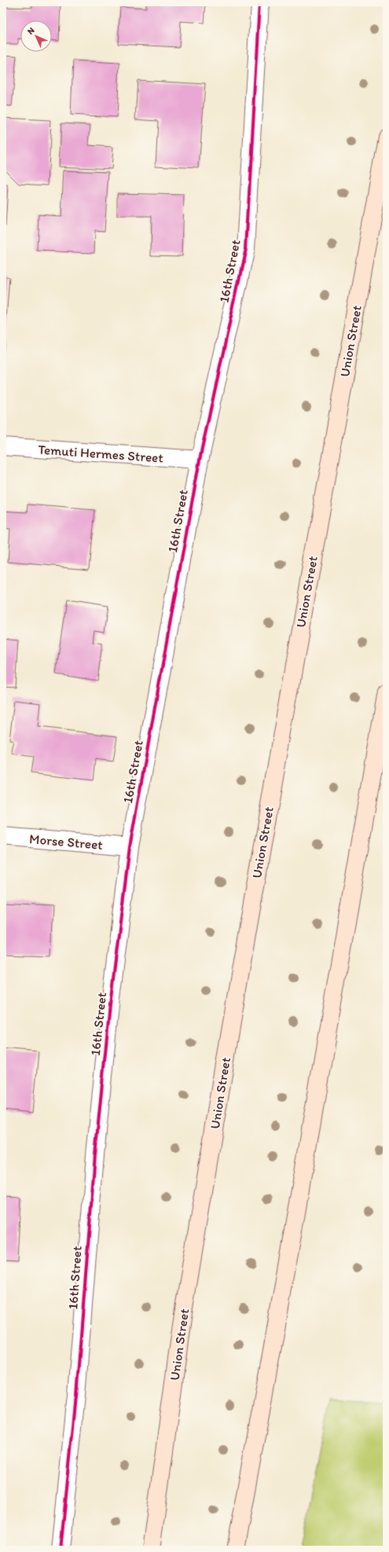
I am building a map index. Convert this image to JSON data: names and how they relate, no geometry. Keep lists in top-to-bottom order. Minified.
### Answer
{"streets":{"main road":["Union Street"],"street":["16th Street","Temuti Hermes Street","Morse Street"]},"crossings":[["16th Street","Temuti Hermes Street"],["16th Street","Morse Street"]],"north":"top left"}
